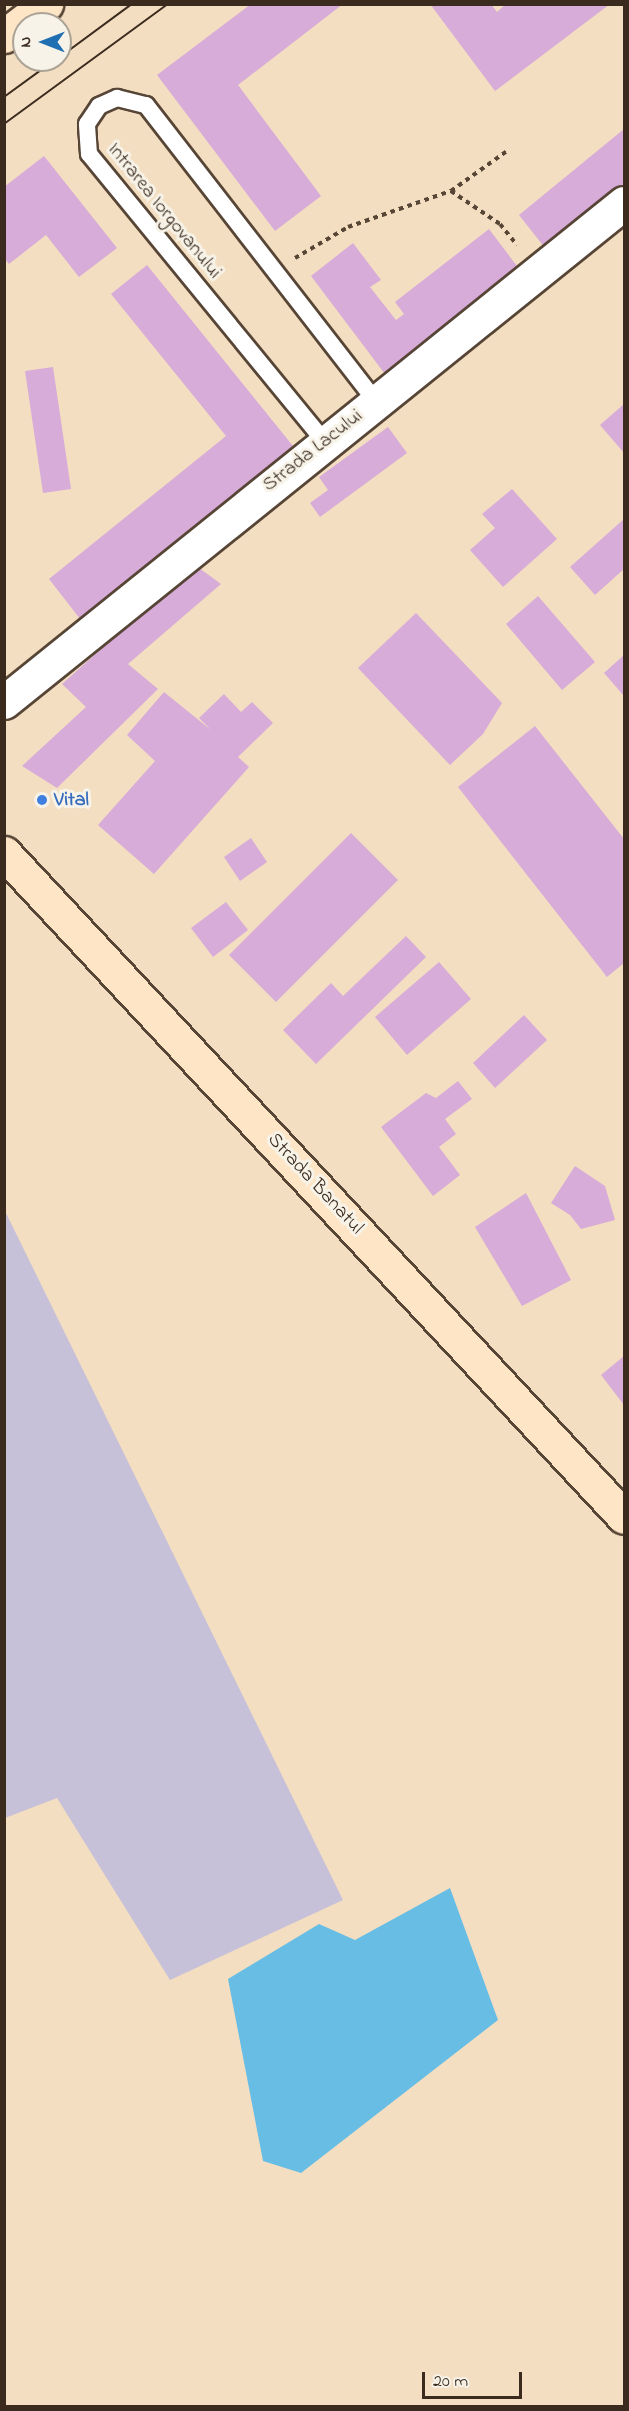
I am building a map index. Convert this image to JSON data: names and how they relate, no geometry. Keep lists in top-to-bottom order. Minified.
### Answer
{"streets":{"main road":["Strada Banatul"],"street":["Strada Lacului"],"lane":["Intrarea Iorgovanului"]},"crossings":[["Intrarea Iorgovanului","Strada Lacului"]],"places":["Vital"],"scale_bar":"20 m","north":"left"}
